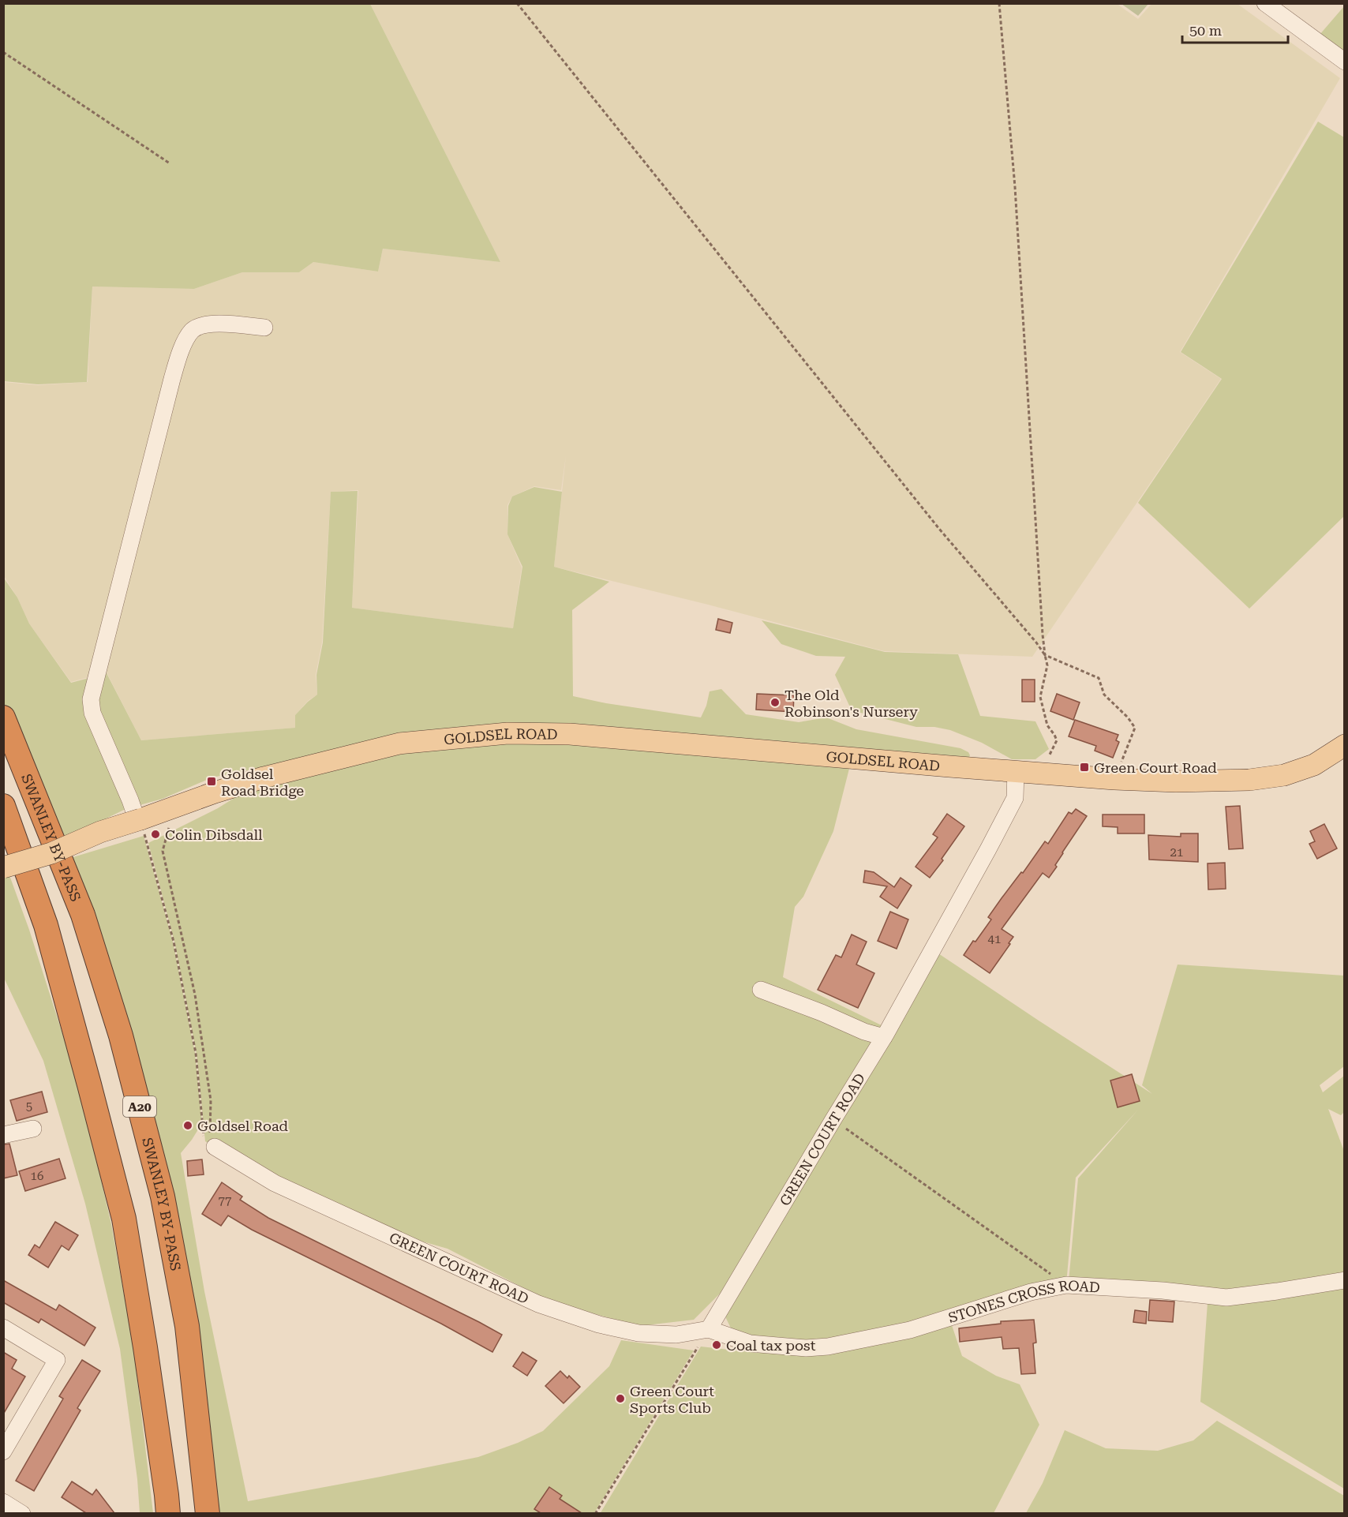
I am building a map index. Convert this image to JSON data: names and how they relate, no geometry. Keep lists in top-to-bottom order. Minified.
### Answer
{"streets":{"highway":["SWANLEY BY-PASS","A20"],"main road":["GOLDSEL ROAD"],"street":["GREEN COURT ROAD","STONES CROSS ROAD"]},"crossings":[["GOLDSEL ROAD","GREEN COURT ROAD"],["GREEN COURT ROAD","STONES CROSS ROAD"]],"places":{"other":["The Old Robinson's Nursery","Colin Dibsdall","Goldsel Road","Coal tax post","Green Court Sports Club"],"transit":["Green Court Road","Goldsel Road Bridge"]},"house_numbers":["21","41","5","16","77"],"scale_bar":"50 m"}
